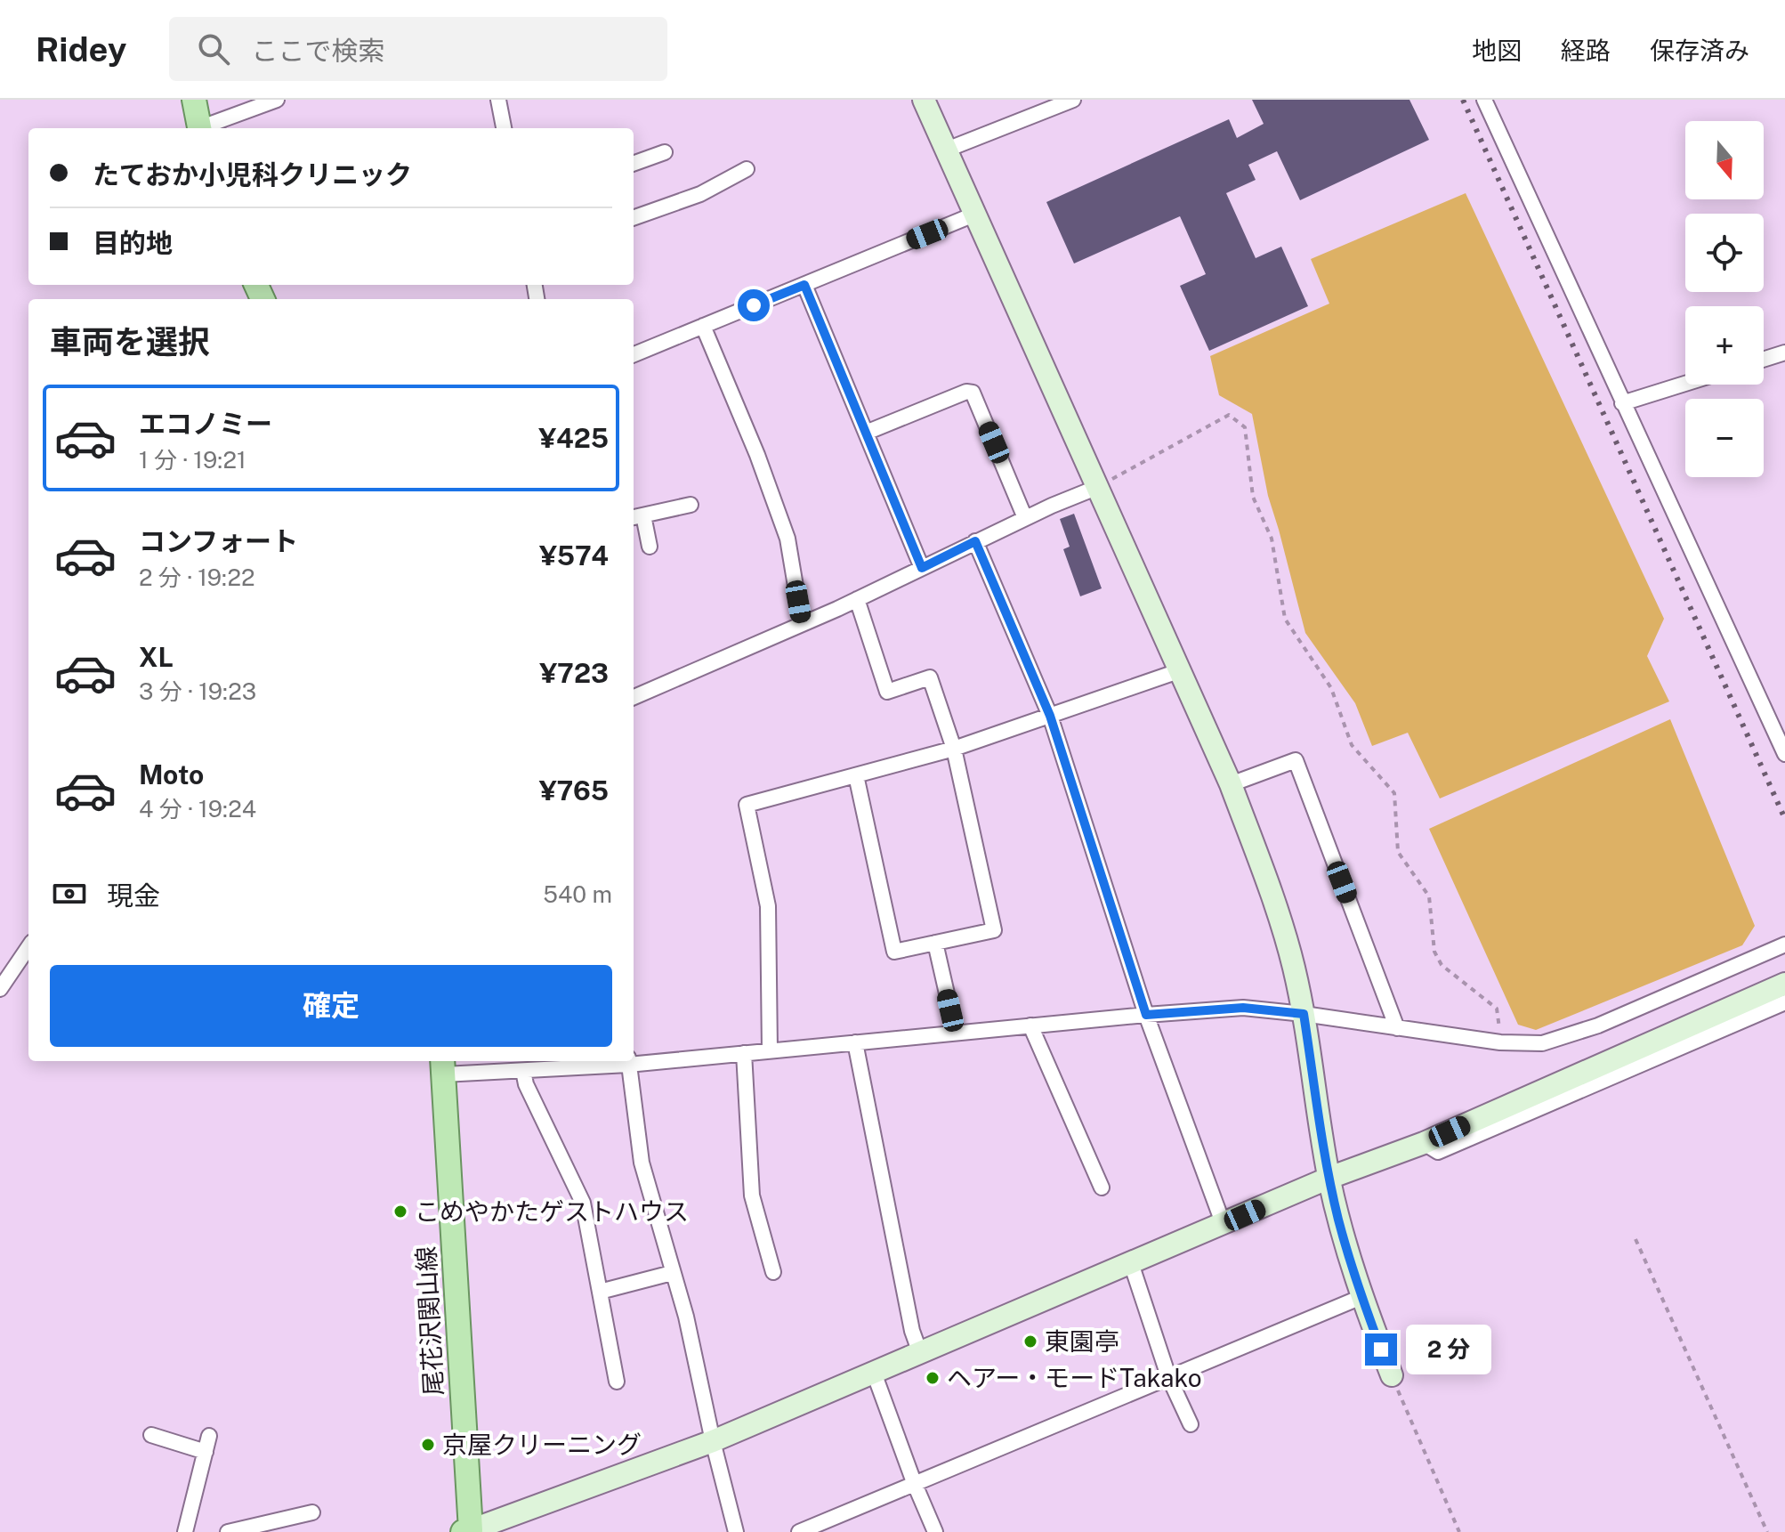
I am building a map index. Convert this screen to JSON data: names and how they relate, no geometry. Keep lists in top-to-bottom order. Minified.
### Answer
{"streets":{"main road":["尾花沢関山線"]},"places":["こめやかたゲストハウス","東園亭","ヘアー・モードTakako","京屋クリーニング"],"north":"bottom","page":{"header":"Ridey","search":"ここで検索","nav":["地図","経路","保存済み"],"map_buttons":["+","−"],"banner":["たておか小児科クリニック","目的地"],"heading":"車両を選択","list":[{"name":"エコノミー","note":"1 分 · 19:21","value":"¥425"},{"name":"コンフォート","note":"2 分 · 19:22","value":"¥574"},{"name":"XL","note":"3 分 · 19:23","value":"¥723"},{"name":"Moto","note":"4 分 · 19:24","value":"¥765"}],"pay":["現金","540 m"],"buttons":"確定","bubble":"2 分"}}
